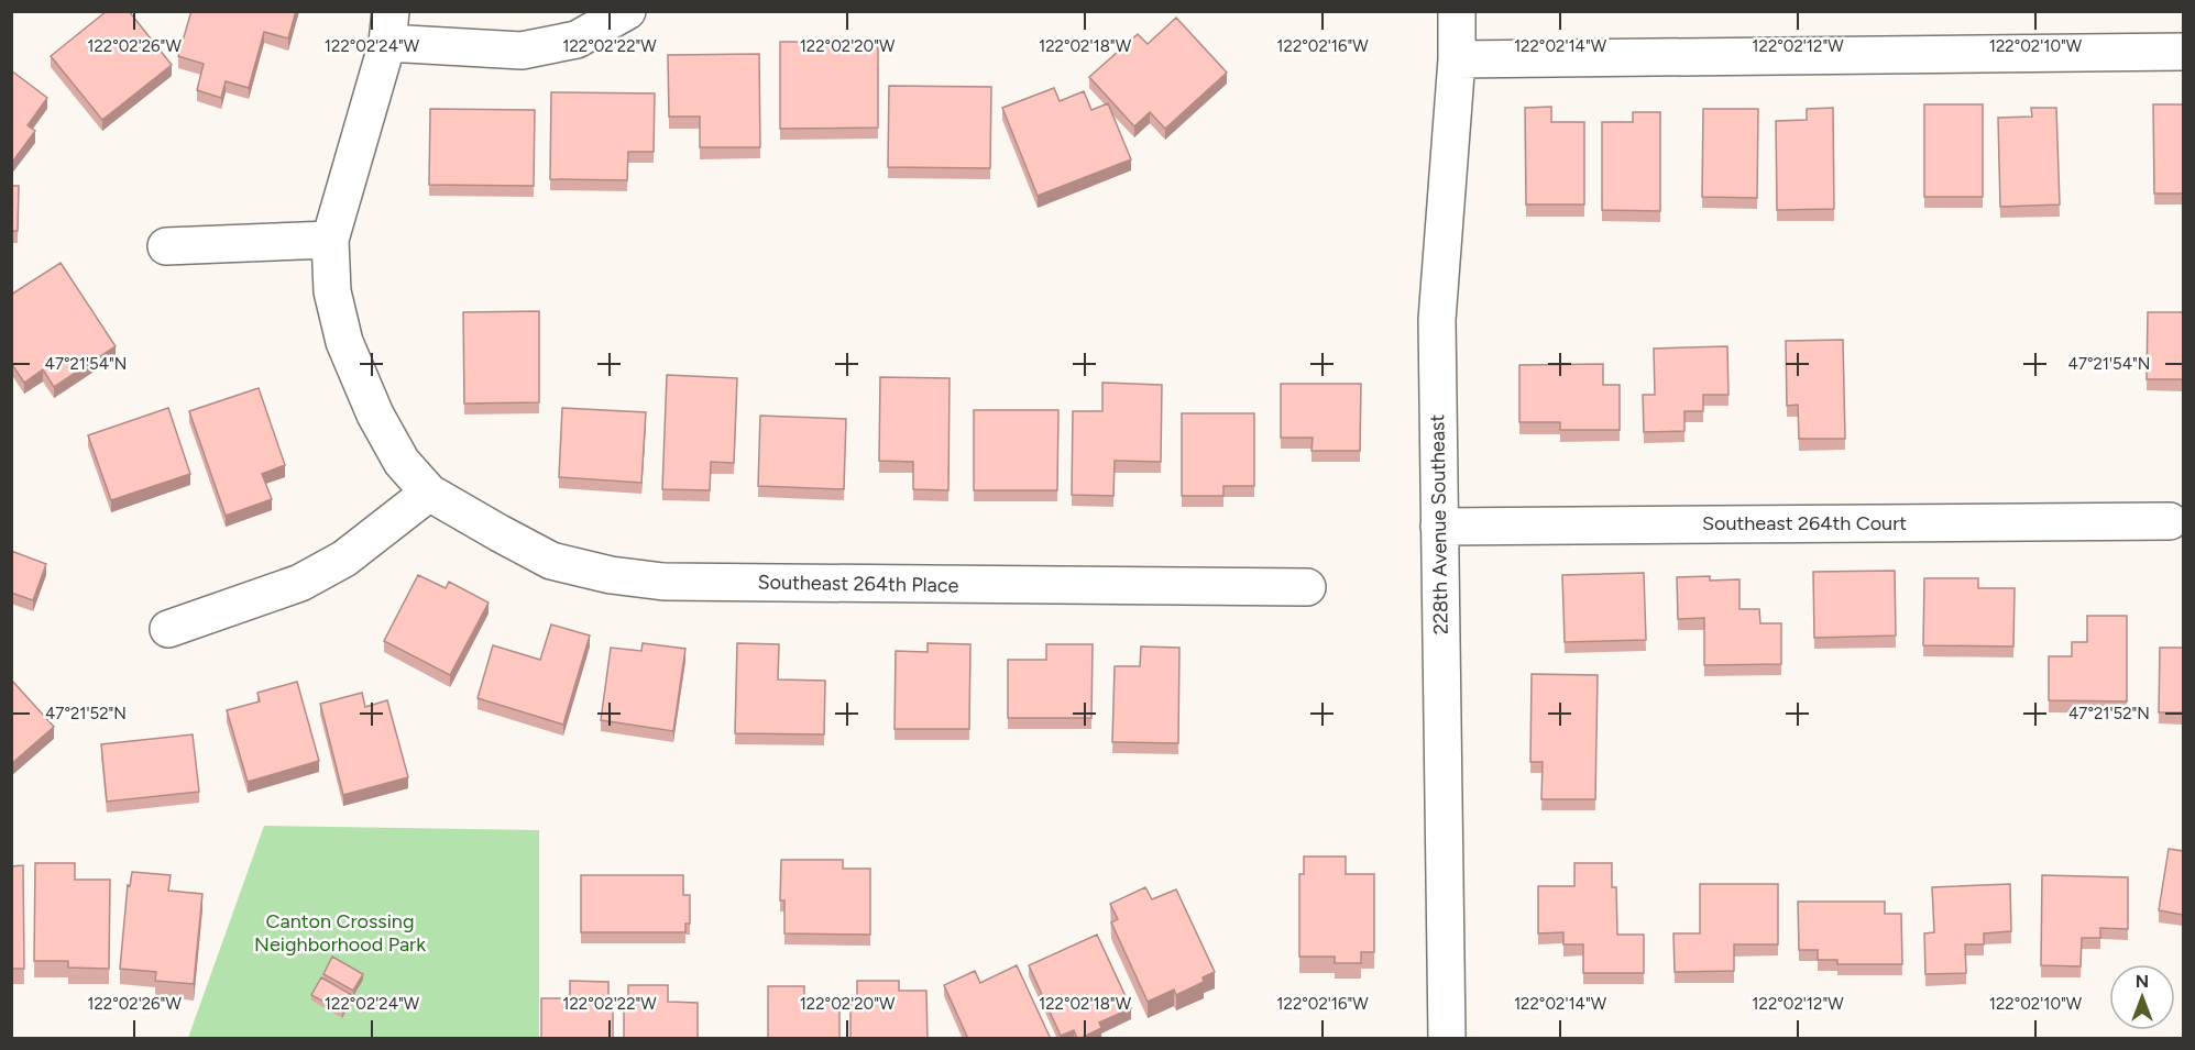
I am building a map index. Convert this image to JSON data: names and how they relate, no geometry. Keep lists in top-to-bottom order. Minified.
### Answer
{"streets":{"street":["Southeast 264th Court","228th Avenue Southeast","Southeast 264th Place"]},"crossings":[["Southeast 264th Court","228th Avenue Southeast"]],"parks":["Canton Crossing Neighborhood Park"],"north":"top","coordinates":["122°02'26\"W","122°02'24\"W","122°02'22\"W","122°02'20\"W","122°02'18\"W","122°02'16\"W","122°02'14\"W","122°02'12\"W","122°02'10\"W","47°21'54\"N","47°21'52\"N"]}
